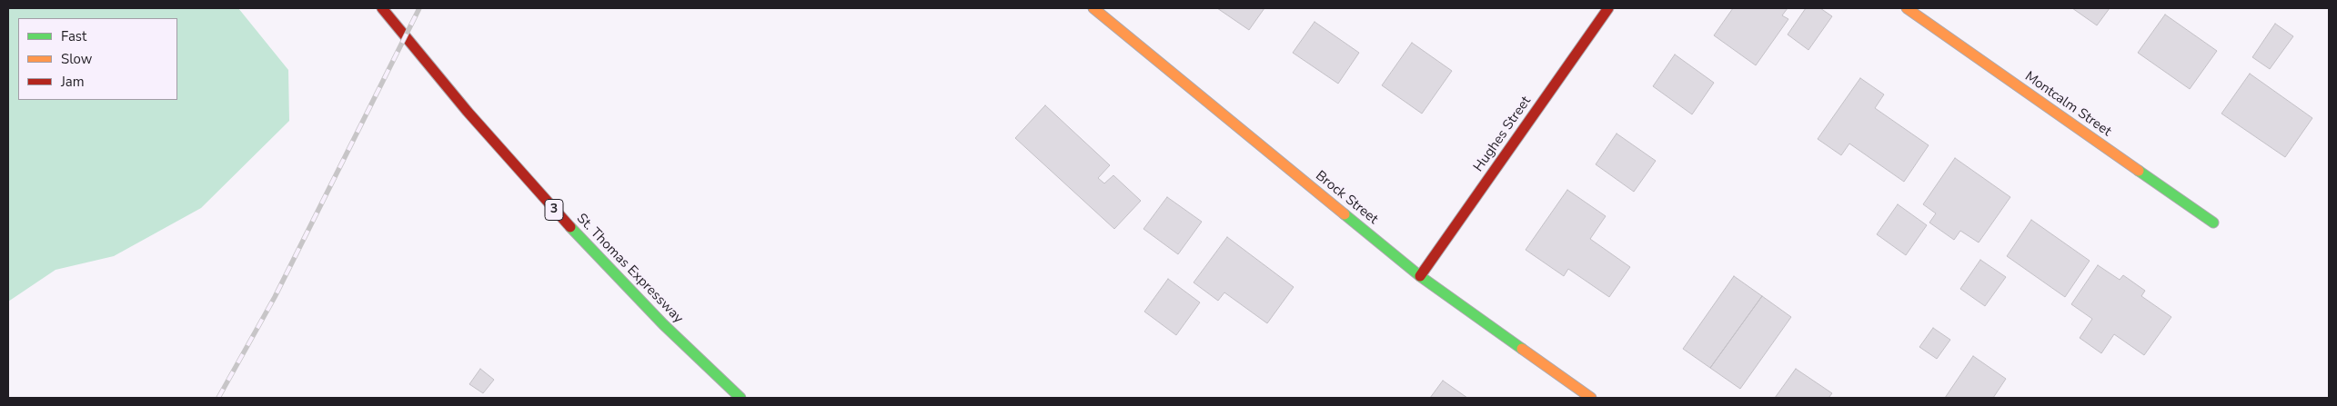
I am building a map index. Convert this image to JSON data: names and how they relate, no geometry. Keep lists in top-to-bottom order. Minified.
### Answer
{"streets":{"main road":["Montcalm Street","Hughes Street","Brock Street","3","St. Thomas Expressway"]},"crossings":[["Hughes Street","Brock Street"]],"legend":["Fast","Slow","Jam"]}
